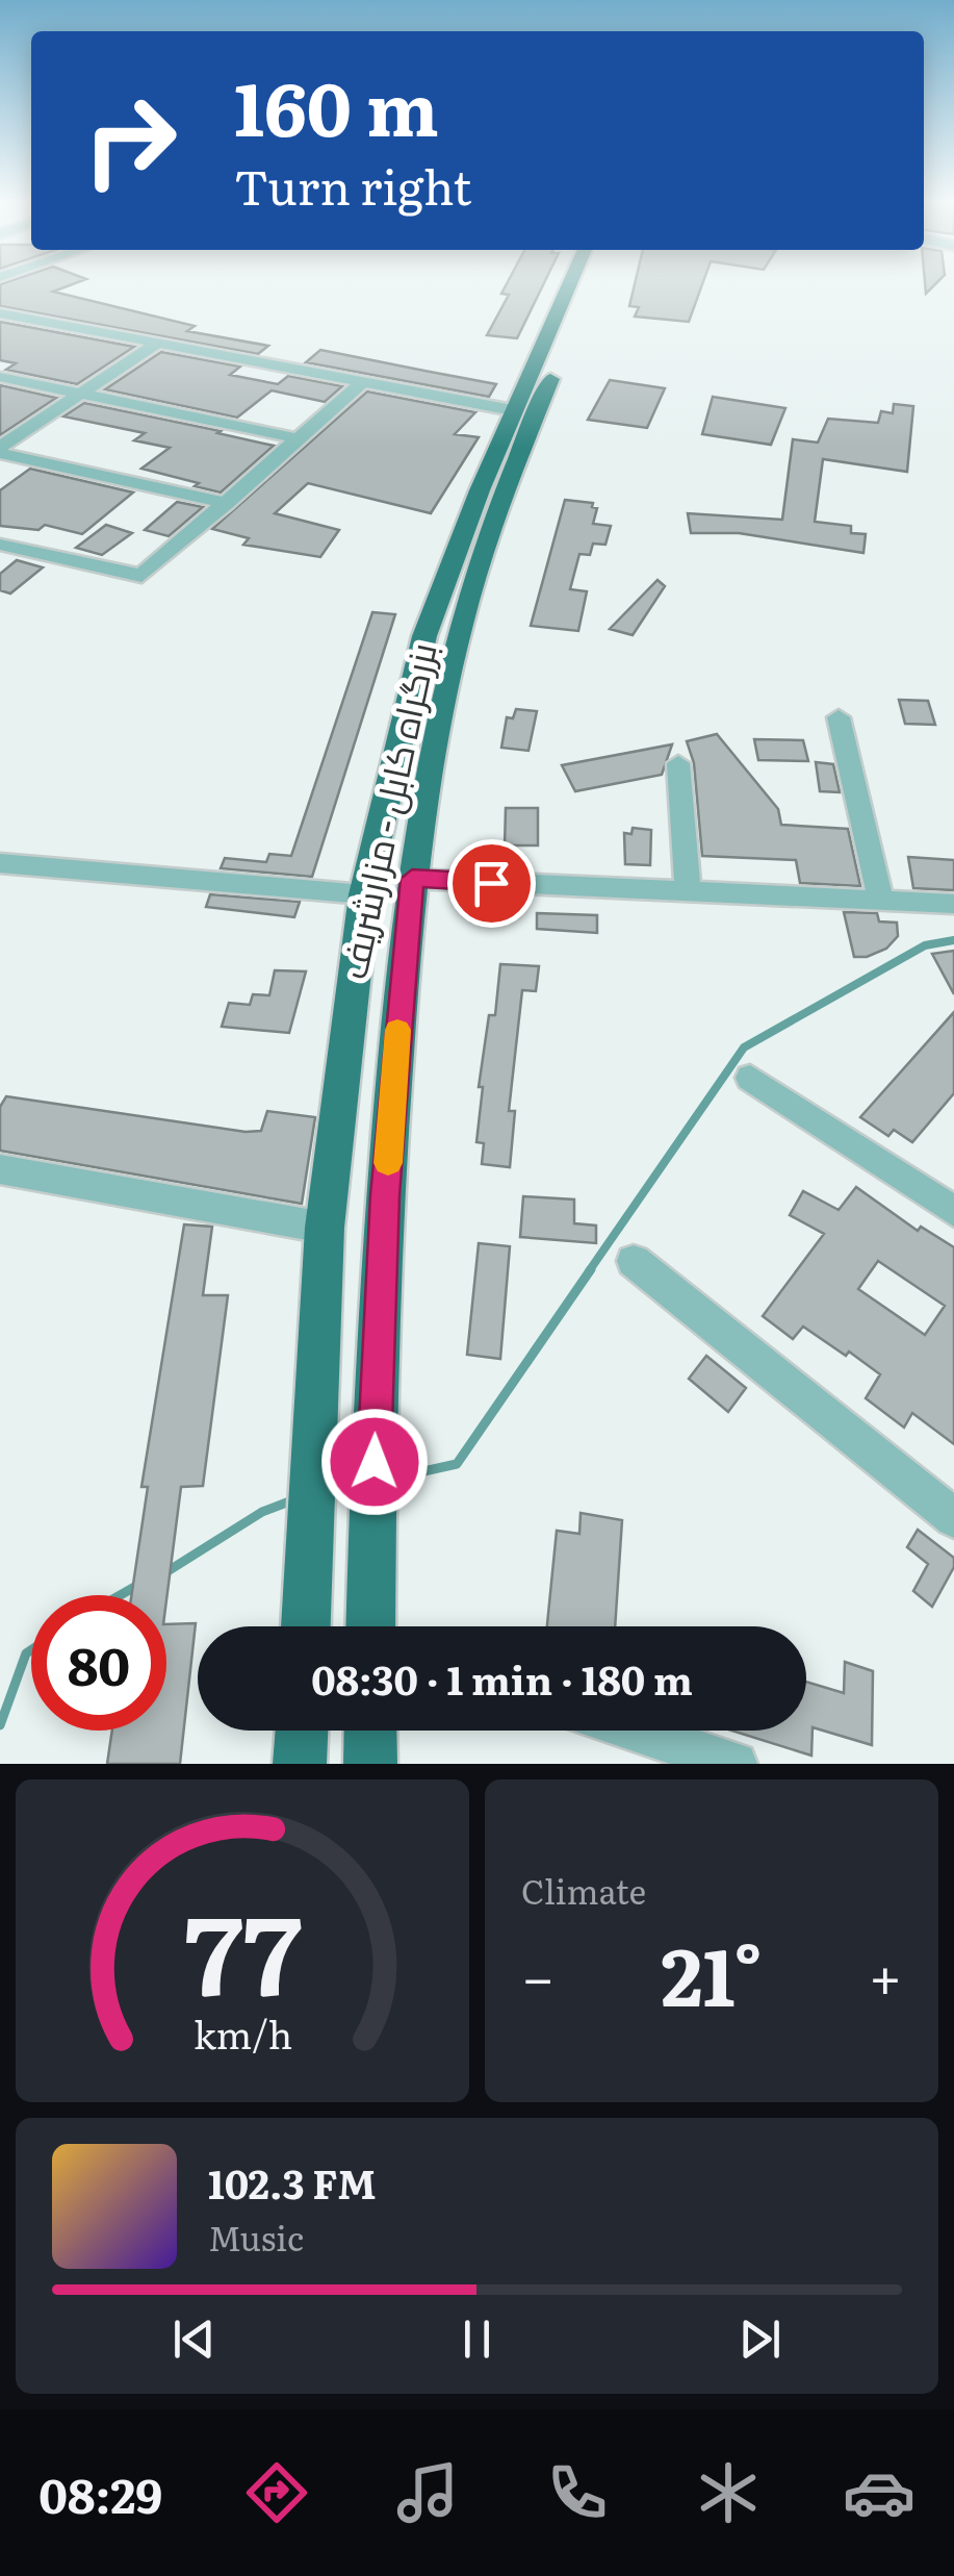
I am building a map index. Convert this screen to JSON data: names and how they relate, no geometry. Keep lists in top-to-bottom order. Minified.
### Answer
{"streets":{"highway":["بزرگراه کابل - مزارشریف"]},"page":{"turn":["160 m","Turn right"],"limit":"80","trip":"08:30 · 1 min · 180 m","tile":"Climate","heat":["−","21°","+"],"song":["102.3 FM","Music"],"tabs":"08:29","gauge":["77","km/h"]}}
